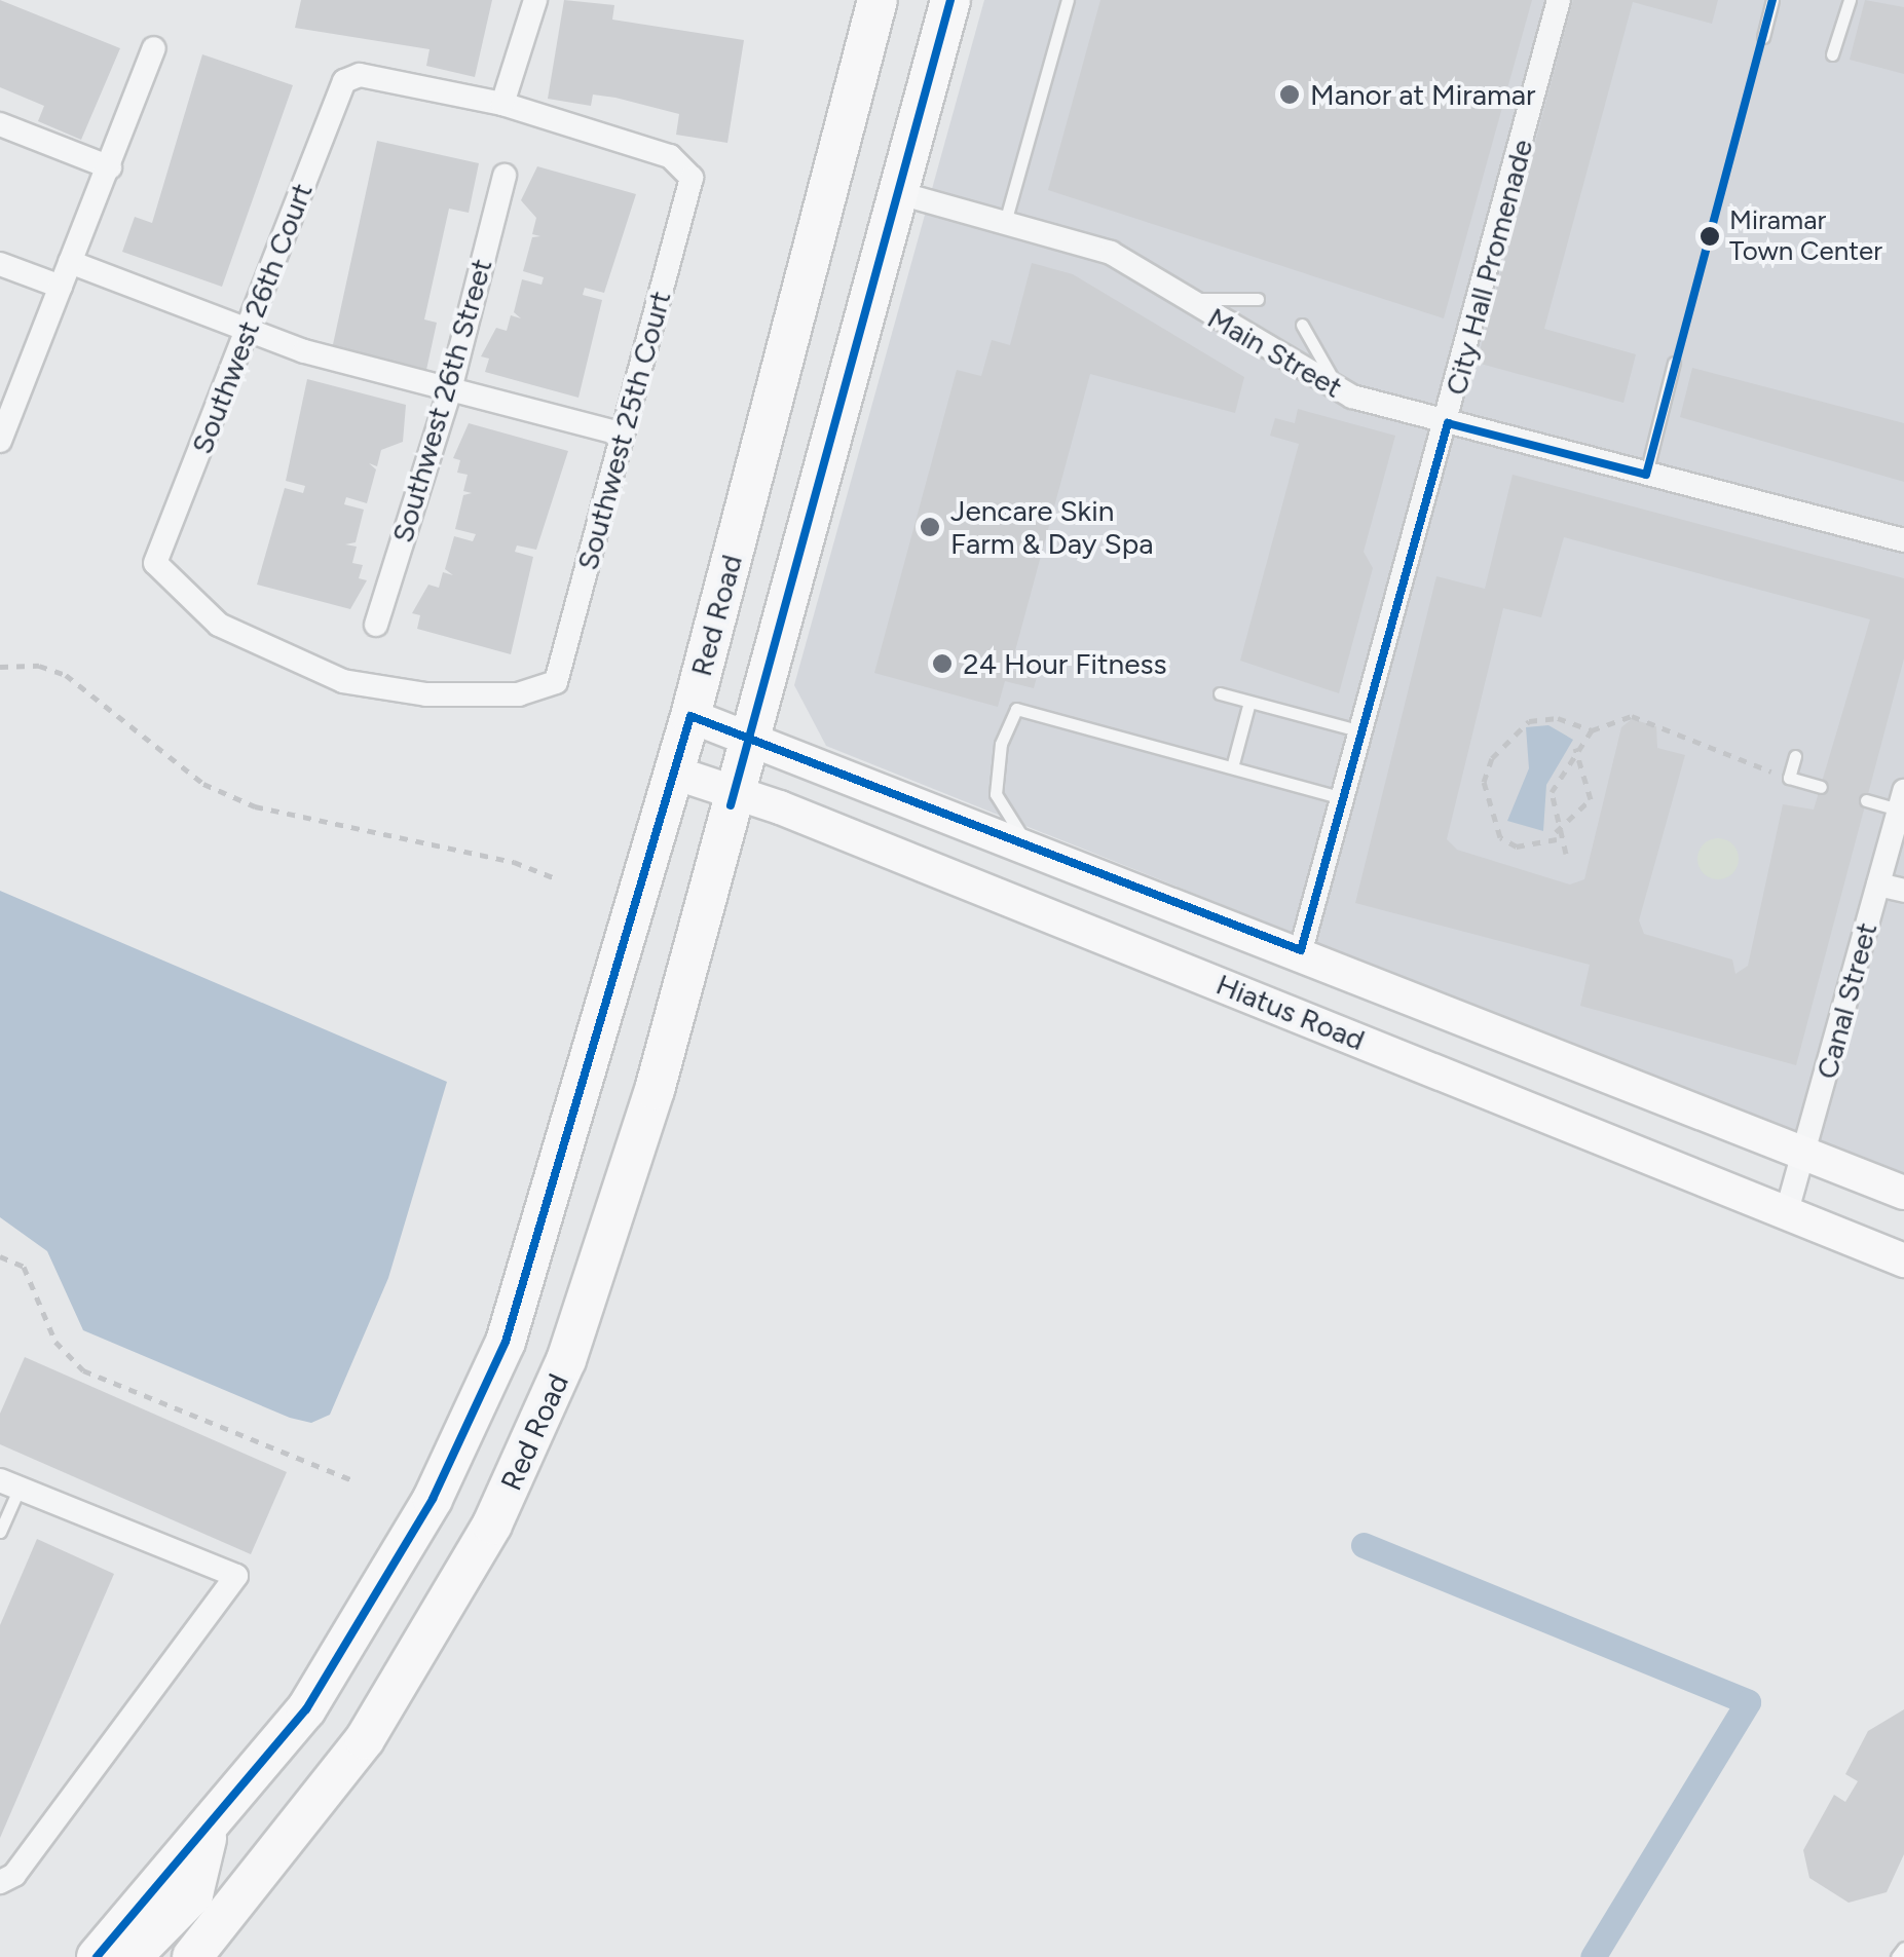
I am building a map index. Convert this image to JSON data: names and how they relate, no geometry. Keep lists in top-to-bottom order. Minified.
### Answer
{"streets":{"highway":["Red Road"],"main road":["Hiatus Road"],"street":["City Hall Promenade","Southwest 26th Court","Main Street","Southwest 26th Street","Southwest 25th Court","Canal Street"]},"crossings":[["City Hall Promenade","Main Street"],["Southwest 26th Court","Southwest 25th Court"],["Main Street","Red Road"],["Red Road","Hiatus Road"],["Canal Street","Hiatus Road"]],"places":["Manor at Miramar","Miramar Town Center","Jencare Skin Farm & Day Spa","24 Hour Fitness"]}
